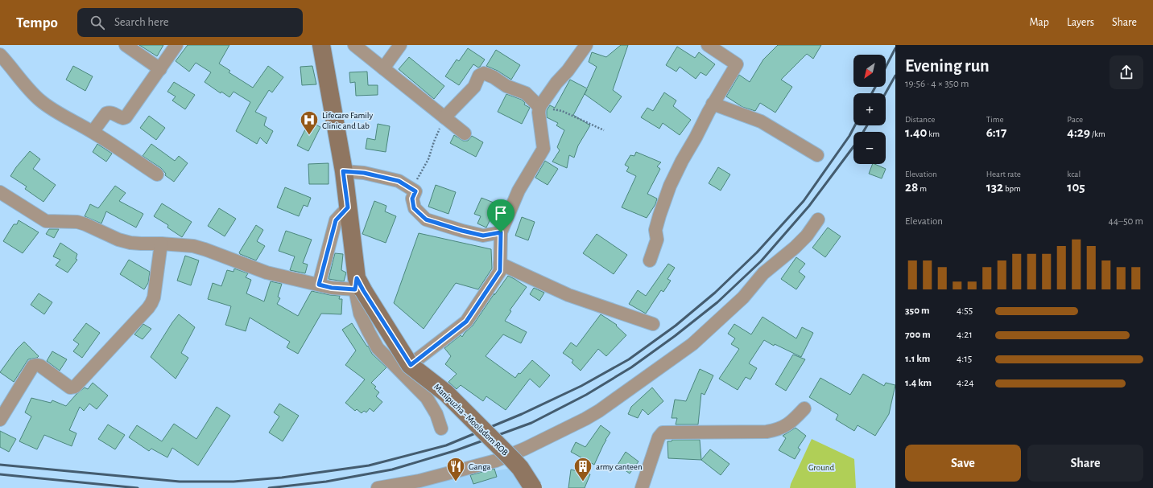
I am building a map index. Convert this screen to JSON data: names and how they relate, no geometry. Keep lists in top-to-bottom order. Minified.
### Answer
{"streets":{"main road":["Manipuzha - Mooladom ROB"]},"parks":["Ground"],"places":{"hospital":["Lifecare Family Clinic and Lab"],"restaurant":["Ganga"],"building":["army canteen"]},"north":"bottom left","page":{"header":"Tempo","search":"Search here","nav":["Map","Layers","Share"],"heading":["Evening run","19:56 · 4 × 350 m"],"map_buttons":["+","−"],"stats":[["Distance","1.40 km"],["Time","6:17"],["Pace","4:29 /km"],["Elevation","28 m"],["Heart rate","132 bpm"],["kcal","105"]],"chart":["Elevation","44–50 m"],"list":[{"name":"350 m","note":"4:55"},{"name":"700 m","note":"4:21"},{"name":"1.1 km","note":"4:15"},{"name":"1.4 km","note":"4:24"}],"buttons":["Save","Share"]}}
